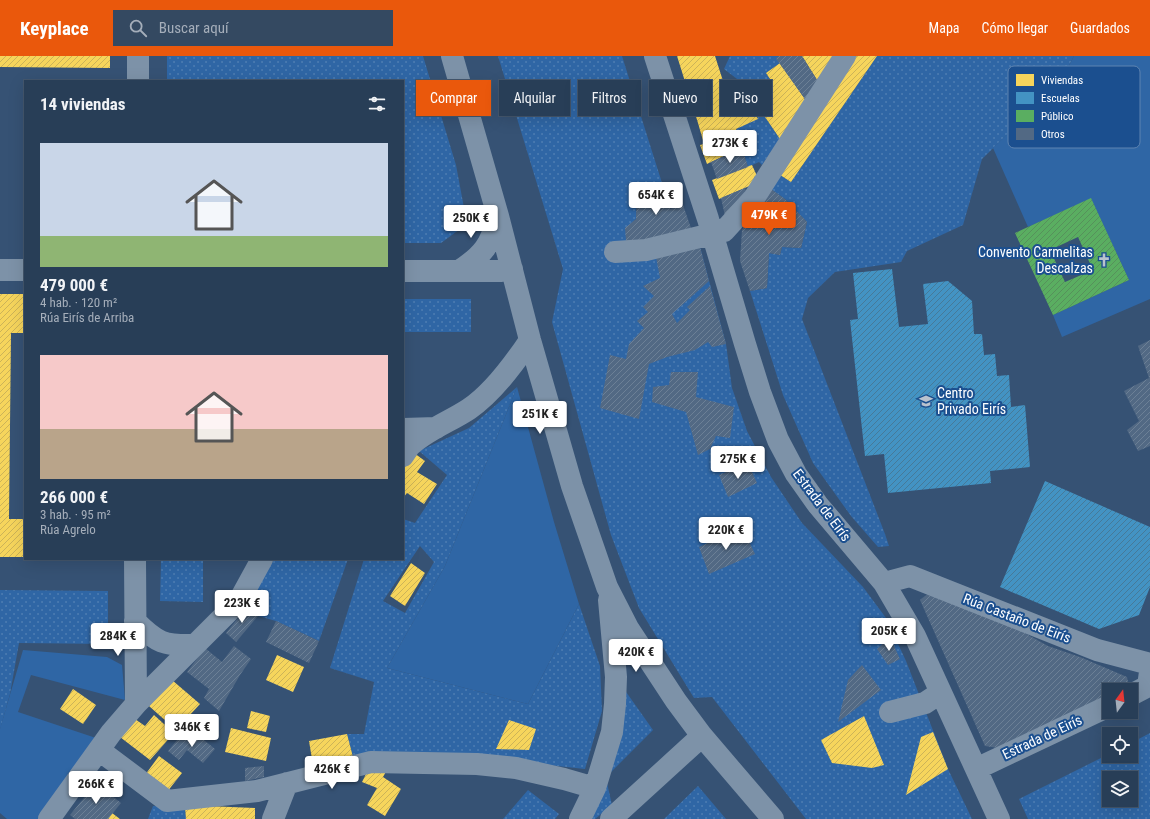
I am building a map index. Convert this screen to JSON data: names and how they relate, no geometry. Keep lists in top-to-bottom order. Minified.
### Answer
{"streets":{"street":["Estrada de Eirís","Rúa Castaño de Eirís"]},"crossings":[["Estrada de Eirís","Rúa Castaño de Eirís"]],"places":{"church":["Convento Carmelitas Descalzas"],"school or university":["Centro Privado Eirís"]},"legend":["Viviendas","Escuelas","Público","Otros"],"north":"top","page":{"header":"Keyplace","search":"Buscar aquí","nav":["Mapa","Cómo llegar","Guardados"],"chip":["Comprar","Alquilar","Filtros","Nuevo","Piso"],"heading":"14 viviendas","list":[{"name":"479 000 €","note":"4 hab. · 120 m² · Rúa Eirís de Arriba"},{"name":"266 000 €","note":"3 hab. · 95 m² · Rúa Agrelo"}],"price":["273K €","654K €","479K €","250K €","251K €","275K €","220K €","223K €","205K €","284K €","420K €","346K €","426K €","266K €"]}}
